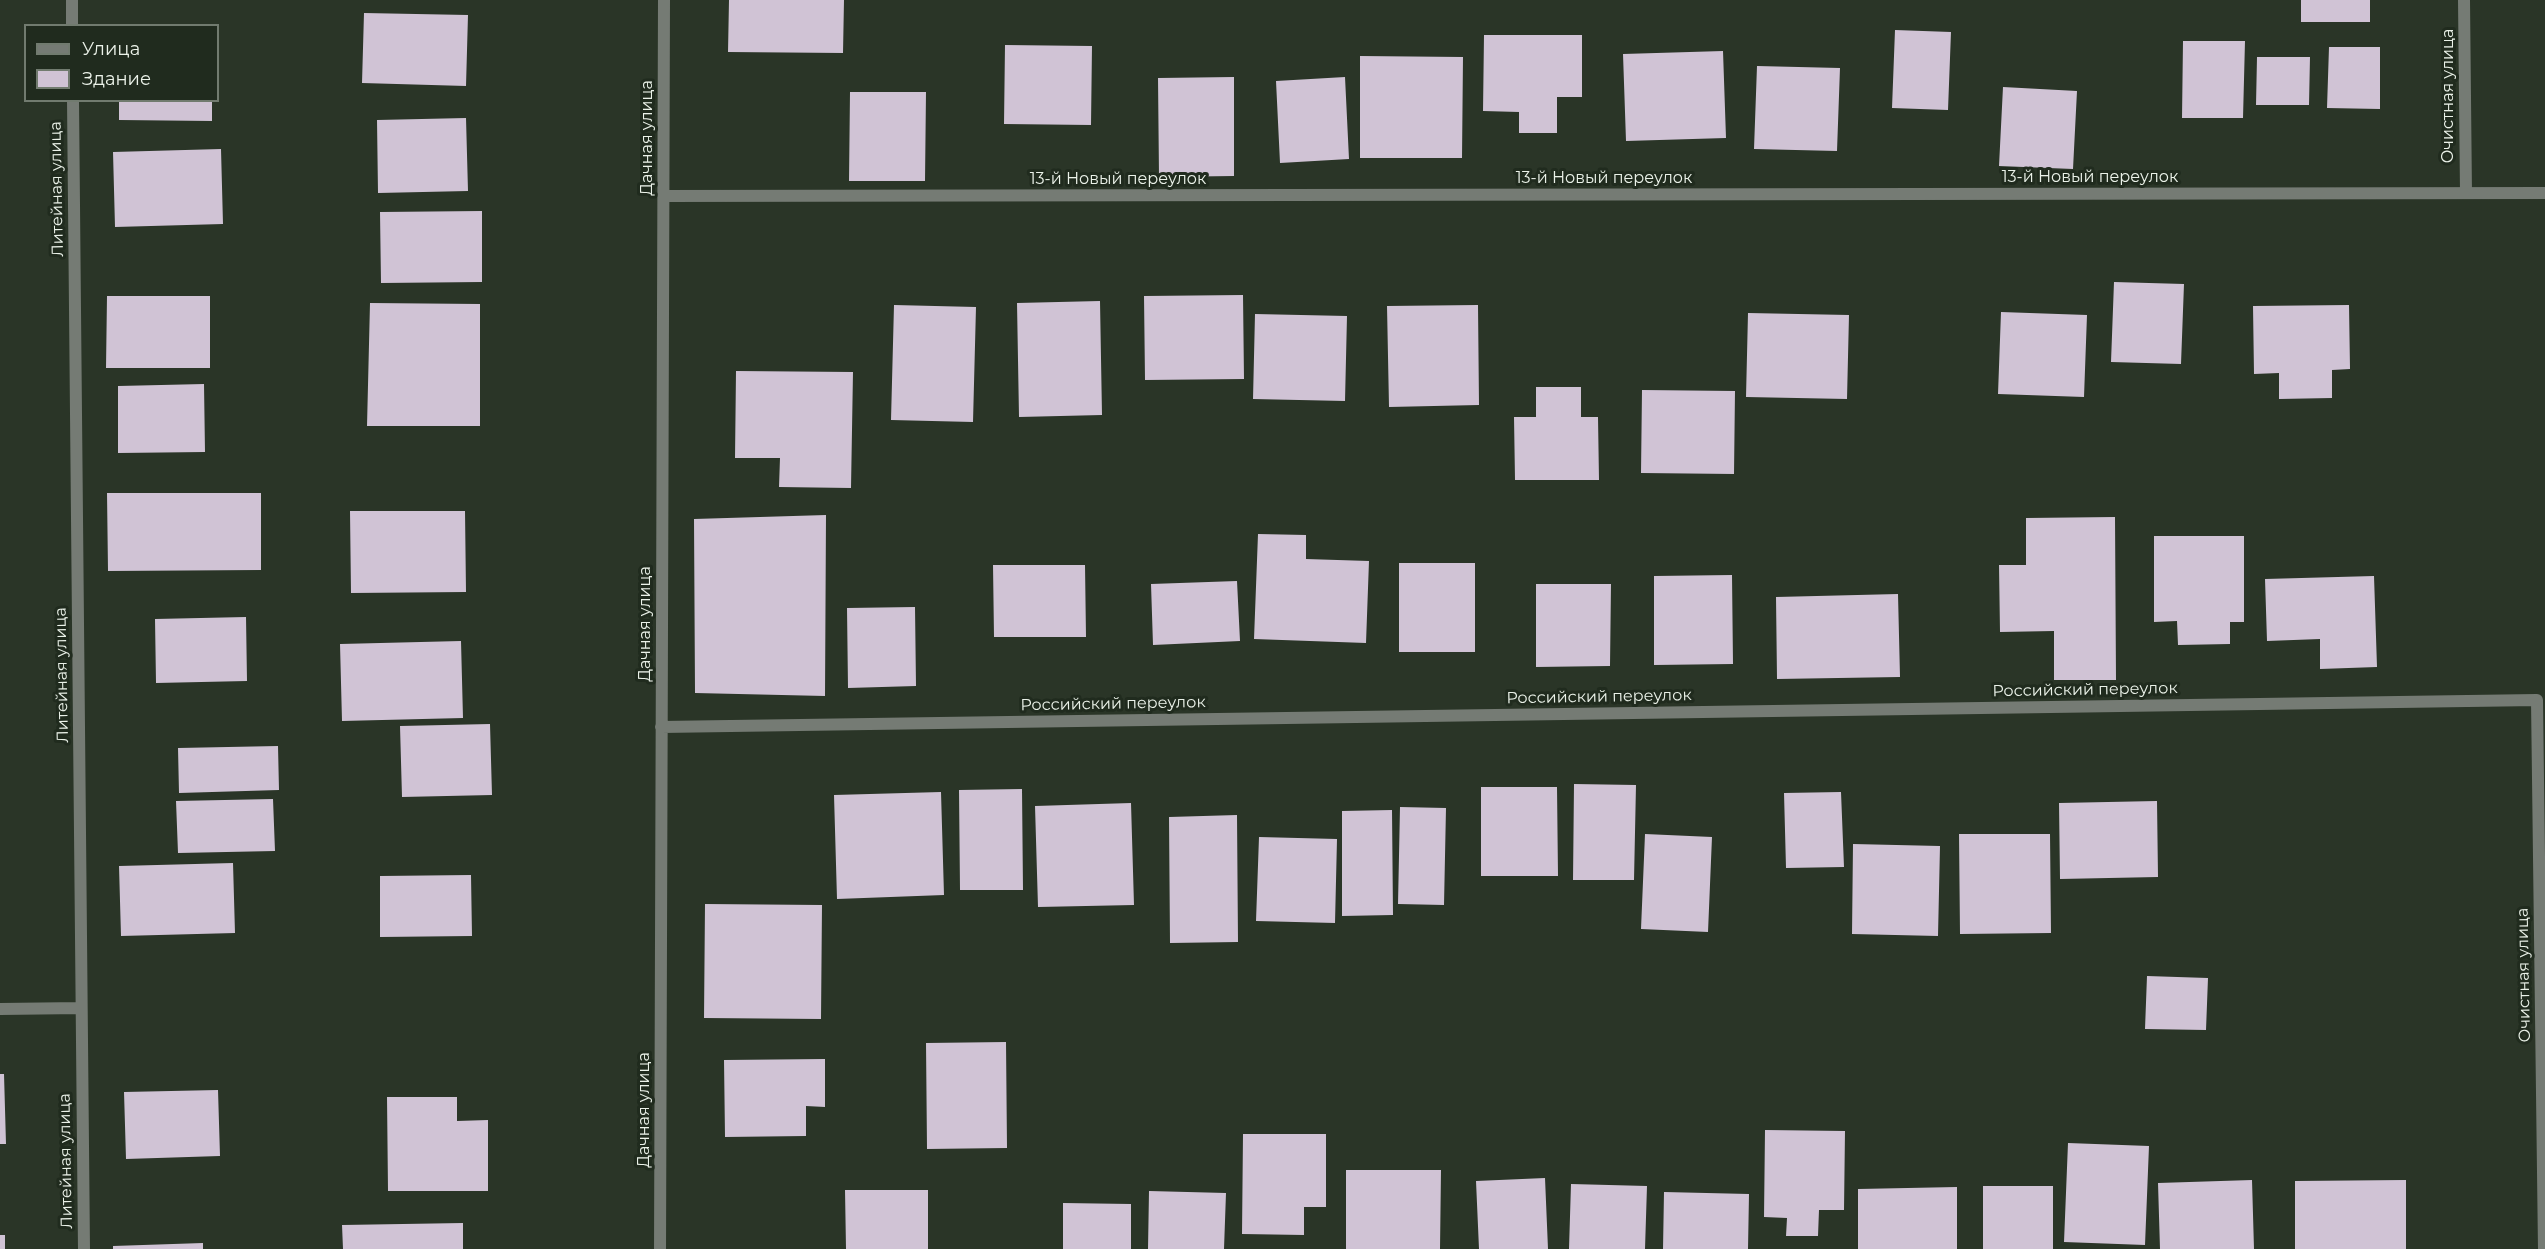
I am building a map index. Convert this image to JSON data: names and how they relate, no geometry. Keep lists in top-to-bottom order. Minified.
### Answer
{"streets":{"street":["Очистная улица","Дачная улица","13-й Новый переулок","Литейная улица","Российский переулок"]},"crossings":[["Очистная улица","13-й Новый переулок"],["Очистная улица","Российский переулок"],["Дачная улица","13-й Новый переулок"],["Дачная улица","Российский переулок"]],"legend":["Улица","Здание"]}
